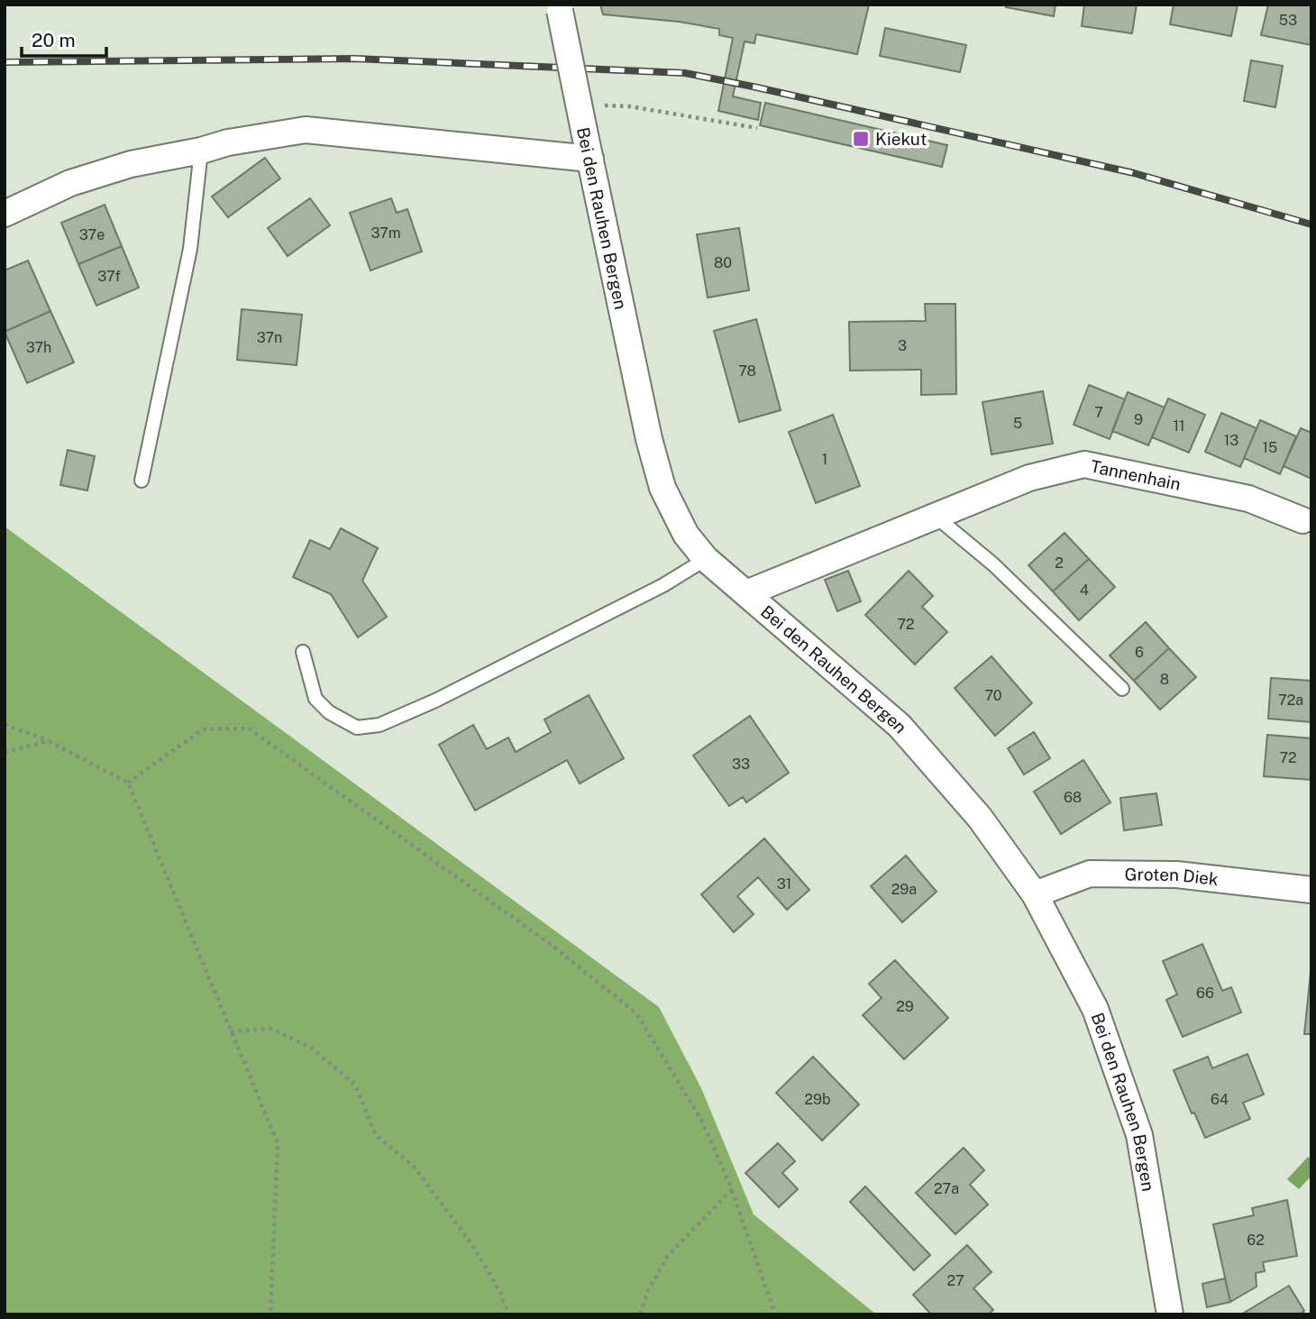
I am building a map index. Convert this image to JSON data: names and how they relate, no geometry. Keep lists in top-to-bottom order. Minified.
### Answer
{"streets":{"street":["Bei den Rauhen Bergen","Tannenhain","Groten Diek"]},"crossings":[["Bei den Rauhen Bergen","Tannenhain"],["Bei den Rauhen Bergen","Groten Diek"]],"places":{"transit":["Kiekut"]},"house_numbers":["53","37m","37e","80","37f","37n","3","37h","78","7","9","5","11","13","15","1","2","4","72","6","8","70","72a","72","33","68","31","29a","66","29","29b","64","27a","62","27"],"scale_bar":"20 m"}
